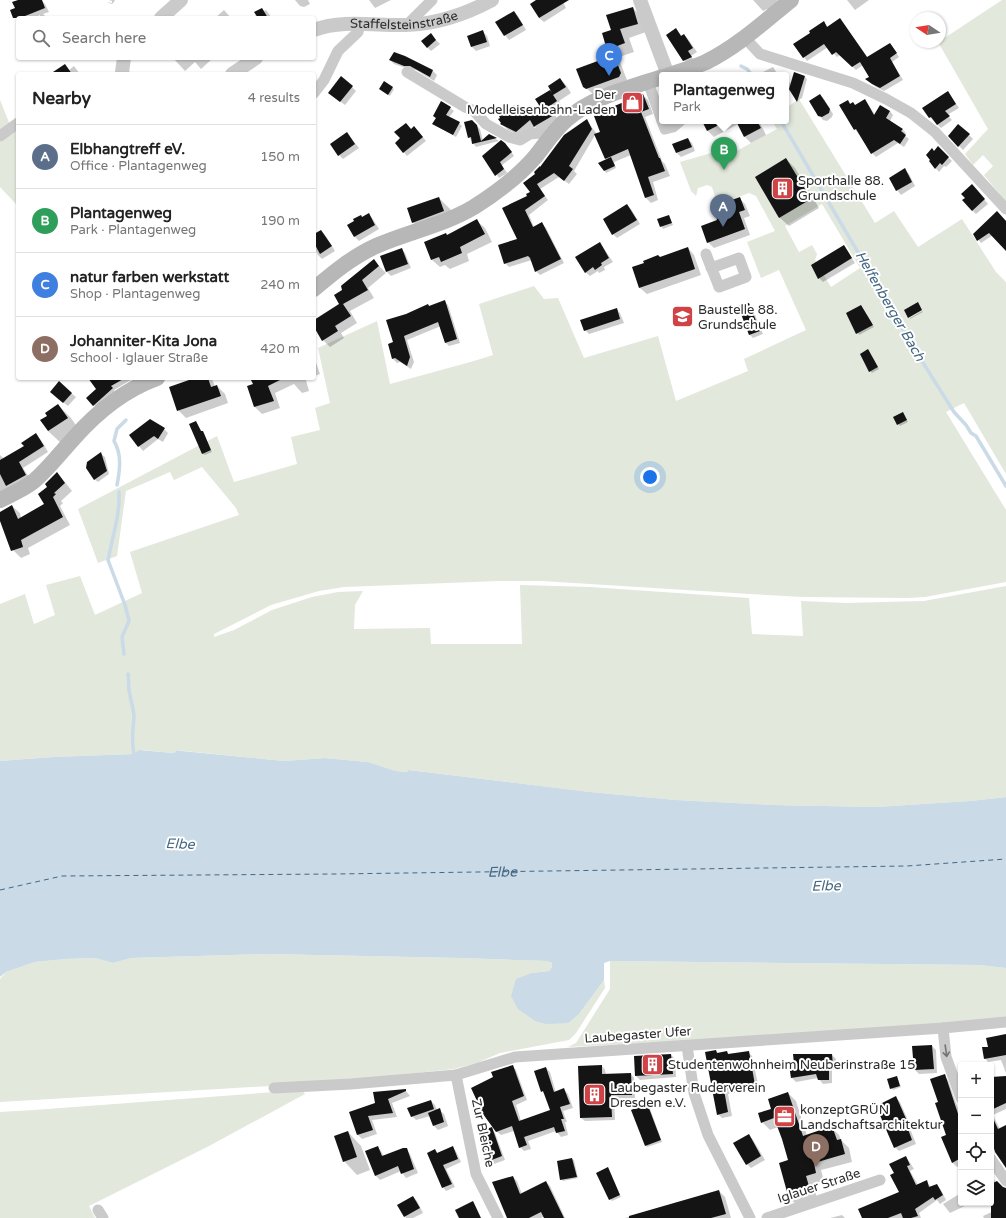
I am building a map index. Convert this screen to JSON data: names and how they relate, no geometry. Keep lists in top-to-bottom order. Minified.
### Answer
{"streets":{"street":["Staffelsteinstraße","Laubegaster Ufer","Zur Bleiche","Iglauer Straße"]},"crossings":[["Laubegaster Ufer","Zur Bleiche"]],"water":["Helfenberger Bach","Elbe"],"places":{"shop":["Der Modelleisenbahn-Laden"],"building":["Sporthalle 88. Grundschule","Studentenwohnheim Neuberinstraße 15","Laubegaster Ruderverein Dresden e.V."],"school or university":["Baustelle 88. Grundschule"],"office":["konzeptGRÜN Landschaftsarchitektur"]},"north":"left","page":{"search":"Search here","pins":["C","B","A","D"],"popup":["Plantagenweg","Park"],"heading":["Nearby","4 results"],"list":[{"mark":"A","name":"Elbhangtreff eV.","note":"Office · Plantagenweg","value":"150 m"},{"mark":"B","name":"Plantagenweg","note":"Park · Plantagenweg","value":"190 m"},{"mark":"C","name":"natur farben werkstatt","note":"Shop · Plantagenweg","value":"240 m"},{"mark":"D","name":"Johanniter-Kita Jona","note":"School · Iglauer Straße","value":"420 m"}],"map_buttons":["+","−"]}}
